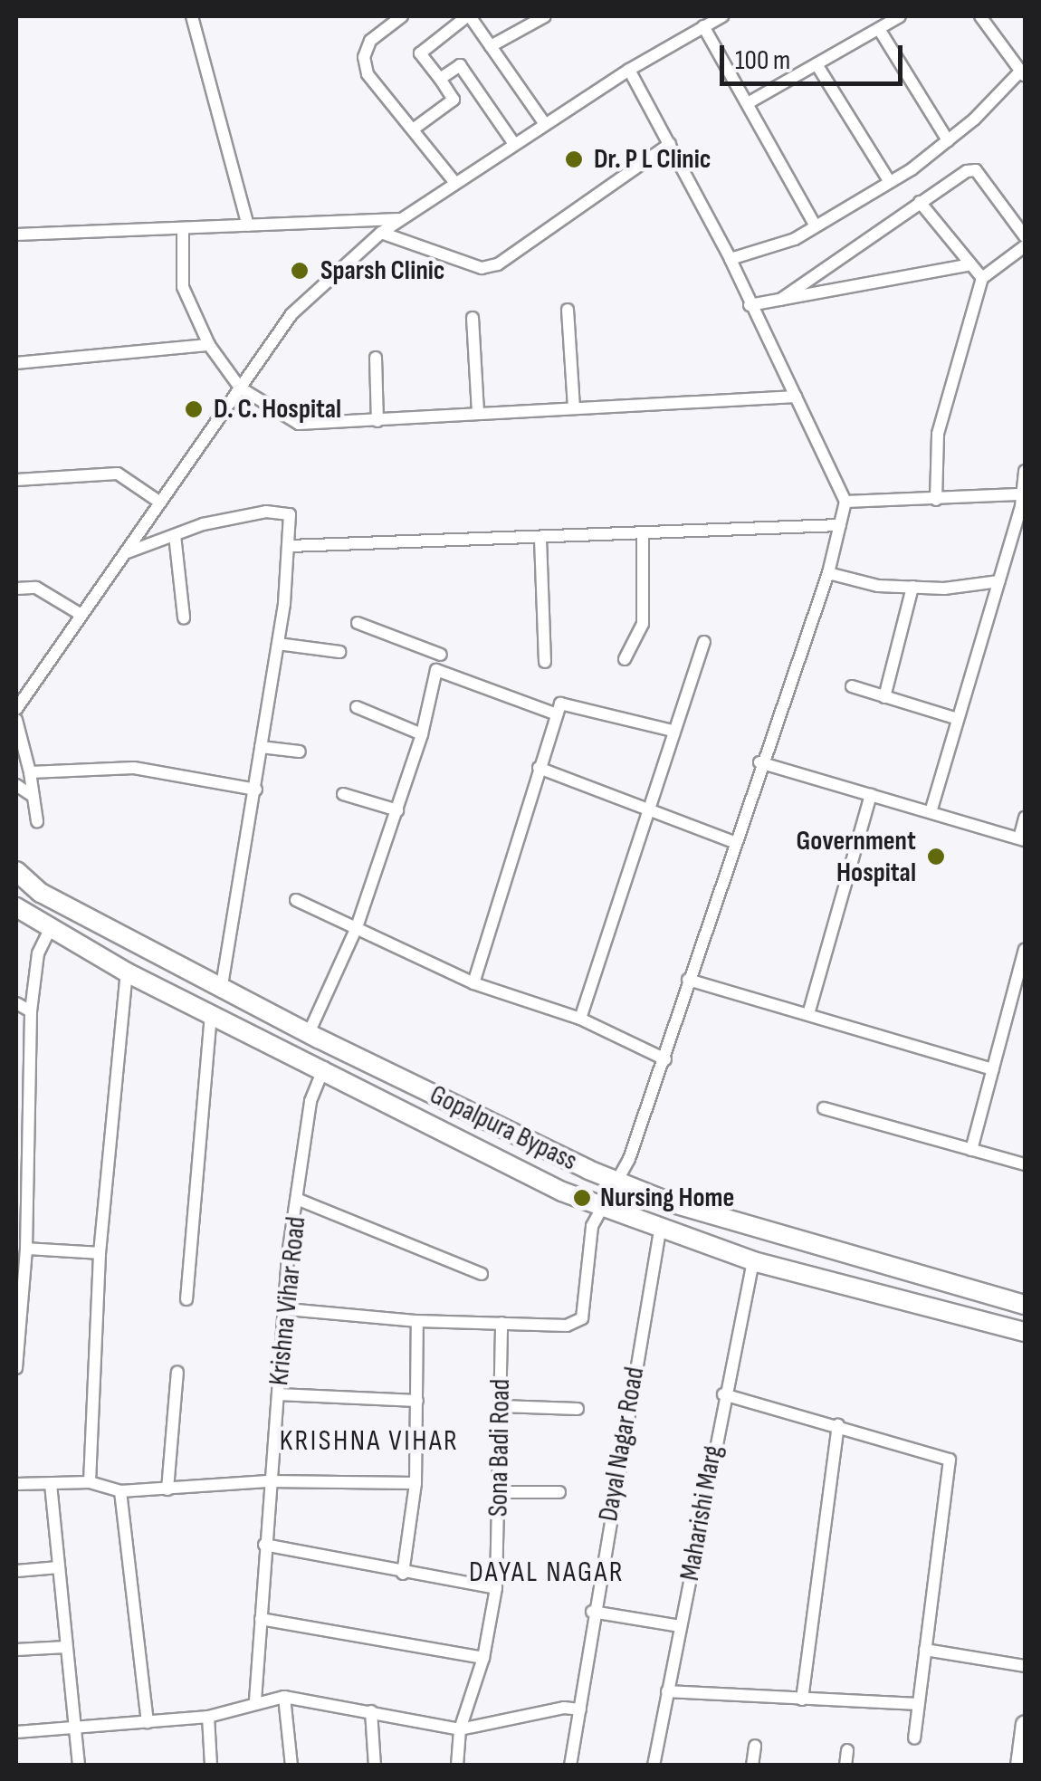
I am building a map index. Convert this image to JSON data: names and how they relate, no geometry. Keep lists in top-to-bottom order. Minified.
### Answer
{"streets":{"main road":["Gopalpura Bypass"],"street":["Krishna Vihar Road","Dayal Nagar Road","Sona Badi Road","Maharishi Marg"]},"crossings":[["Gopalpura Bypass","Krishna Vihar Road"],["Gopalpura Bypass","Dayal Nagar Road"],["Gopalpura Bypass","Maharishi Marg"]],"districts":["KRISHNA VIHAR","DAYAL NAGAR"],"places":["Dr. P L Clinic","Sparsh Clinic","D. C. Hospital","Government Hospital","Nursing Home"],"scale_bar":"100 m"}
